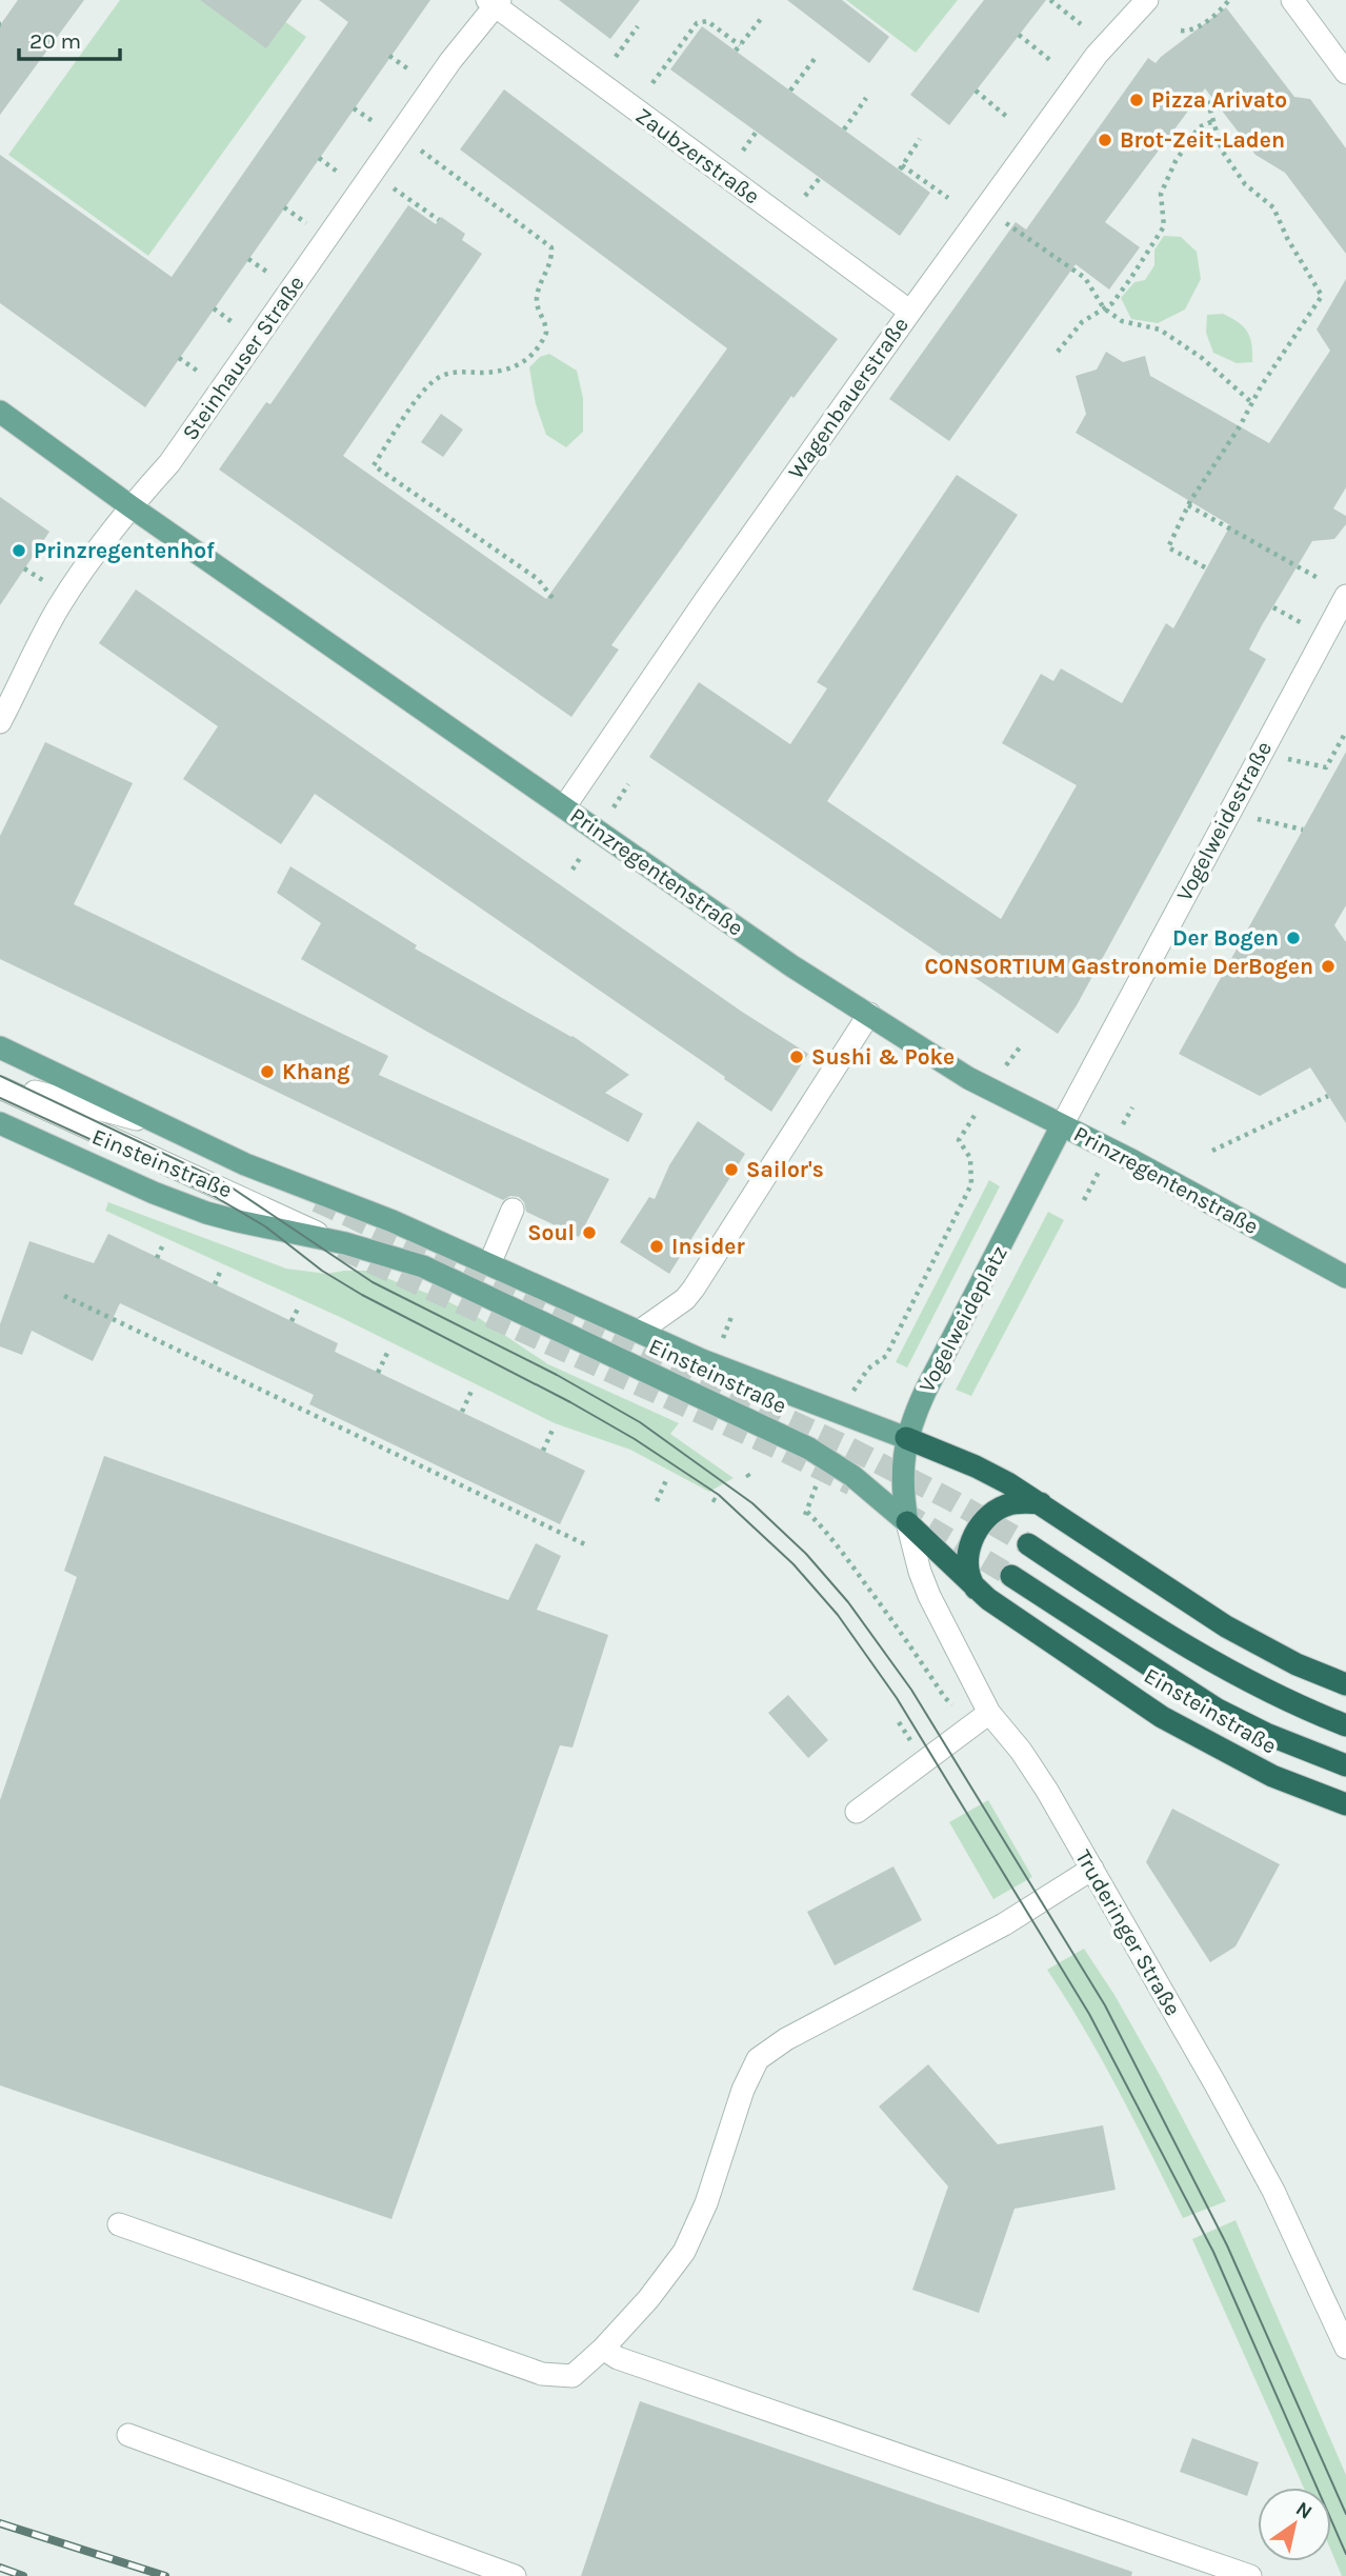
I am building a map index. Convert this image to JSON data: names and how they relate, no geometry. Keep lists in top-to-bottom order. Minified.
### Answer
{"streets":{"highway":["Einsteinstraße"],"main road":["Prinzregentenstraße","Vogelweideplatz"],"street":["Zaubzerstraße","Steinhauser Straße","Wagenbauerstraße","Vogelweidestraße","Truderinger Straße"]},"crossings":[["Zaubzerstraße","Steinhauser Straße"],["Zaubzerstraße","Wagenbauerstraße"],["Steinhauser Straße","Prinzregentenstraße"],["Wagenbauerstraße","Prinzregentenstraße"],["Vogelweidestraße","Prinzregentenstraße"],["Vogelweidestraße","Vogelweideplatz"],["Prinzregentenstraße","Vogelweideplatz"],["Einsteinstraße","Vogelweideplatz"],["Einsteinstraße","Truderinger Straße"],["Vogelweideplatz","Truderinger Straße"]],"places":["Pizza Arivato","Brot-Zeit-Laden","Prinzregentenhof","Der Bogen","CONSORTIUM Gastronomie DerBogen","Sushi & Poke","Khang","Sailor's","Soul","Insider"],"scale_bar":"20 m","north":"top right"}
